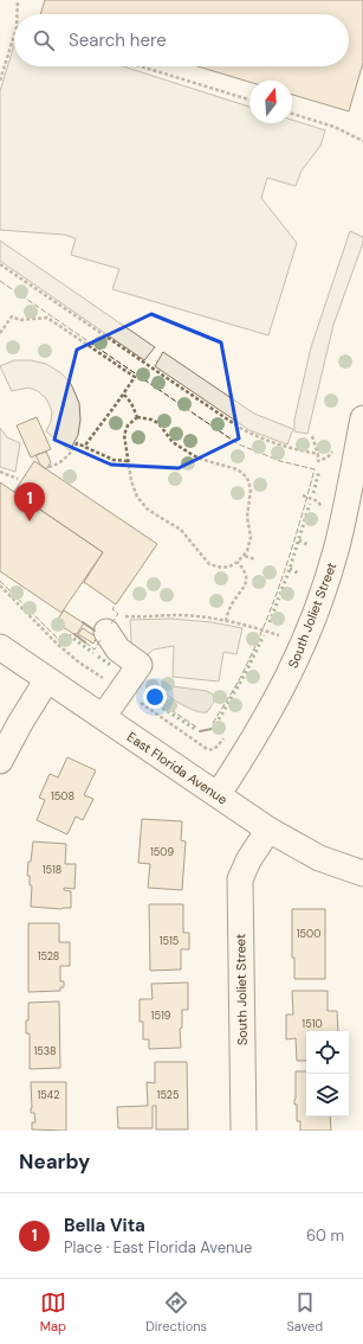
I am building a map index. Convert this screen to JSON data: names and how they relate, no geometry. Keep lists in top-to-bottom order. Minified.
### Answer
{"streets":{"street":["South Joliet Street","East Florida Avenue"]},"crossings":[["South Joliet Street","East Florida Avenue"]],"house_numbers":["1508","1509","1518","1500","1515","1528","1519","1510","1538","1542","1525"],"north":"top","page":{"search":"Search here","pins":"1","heading":"Nearby","list":[{"mark":"1","name":"Bella Vita","note":"Place · East Florida Avenue","value":"60 m"}],"nav":["Map","Directions","Saved"]}}
